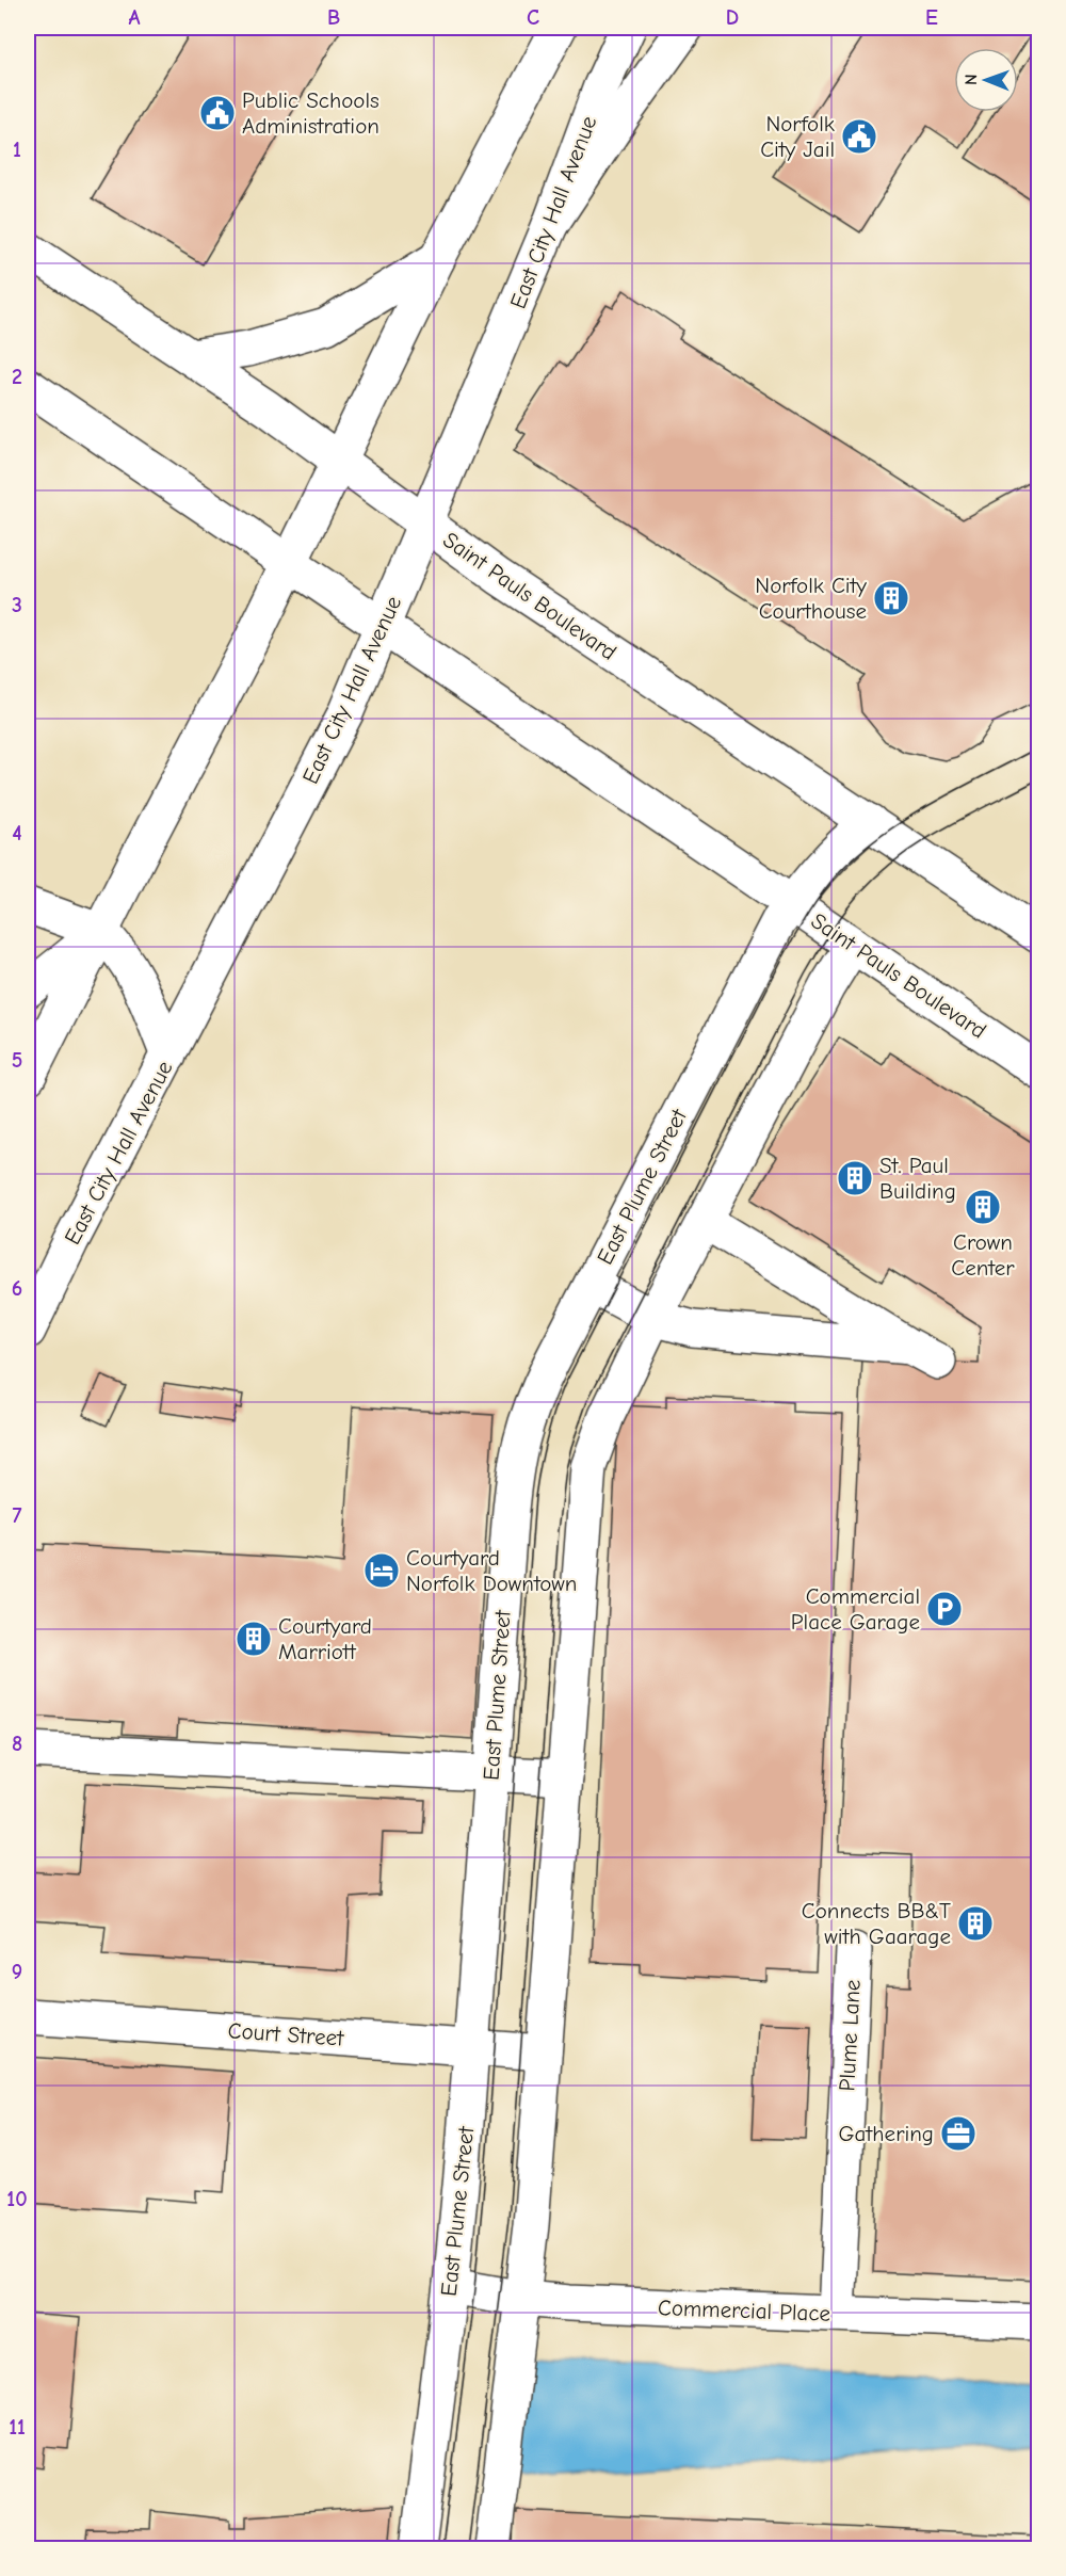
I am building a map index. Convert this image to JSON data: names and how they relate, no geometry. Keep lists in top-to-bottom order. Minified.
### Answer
{"streets":{"main road":["East City Hall Avenue","Saint Pauls Boulevard","East Plume Street","Court Street","Plume Lane","Commercial Place"]},"crossings":[["East City Hall Avenue","Saint Pauls Boulevard"],["Saint Pauls Boulevard","East Plume Street"],["East Plume Street","Court Street"],["East Plume Street","Commercial Place"],["Plume Lane","Commercial Place"]],"places":{"public building":["Public Schools Administration","Norfolk City Jail"],"building":["Norfolk City Courthouse","St. Paul Building","Crown Center","Courtyard Marriott","Connects BB&T with Gaarage"],"hotel":["Courtyard Norfolk Downtown"],"parking":["Commercial Place Garage"],"office":["Gathering"]},"north":"left","grid":{"columns":["A","B","C","D","E"],"rows":["1","2","3","4","5","6","7","8","9","10","11"]}}
